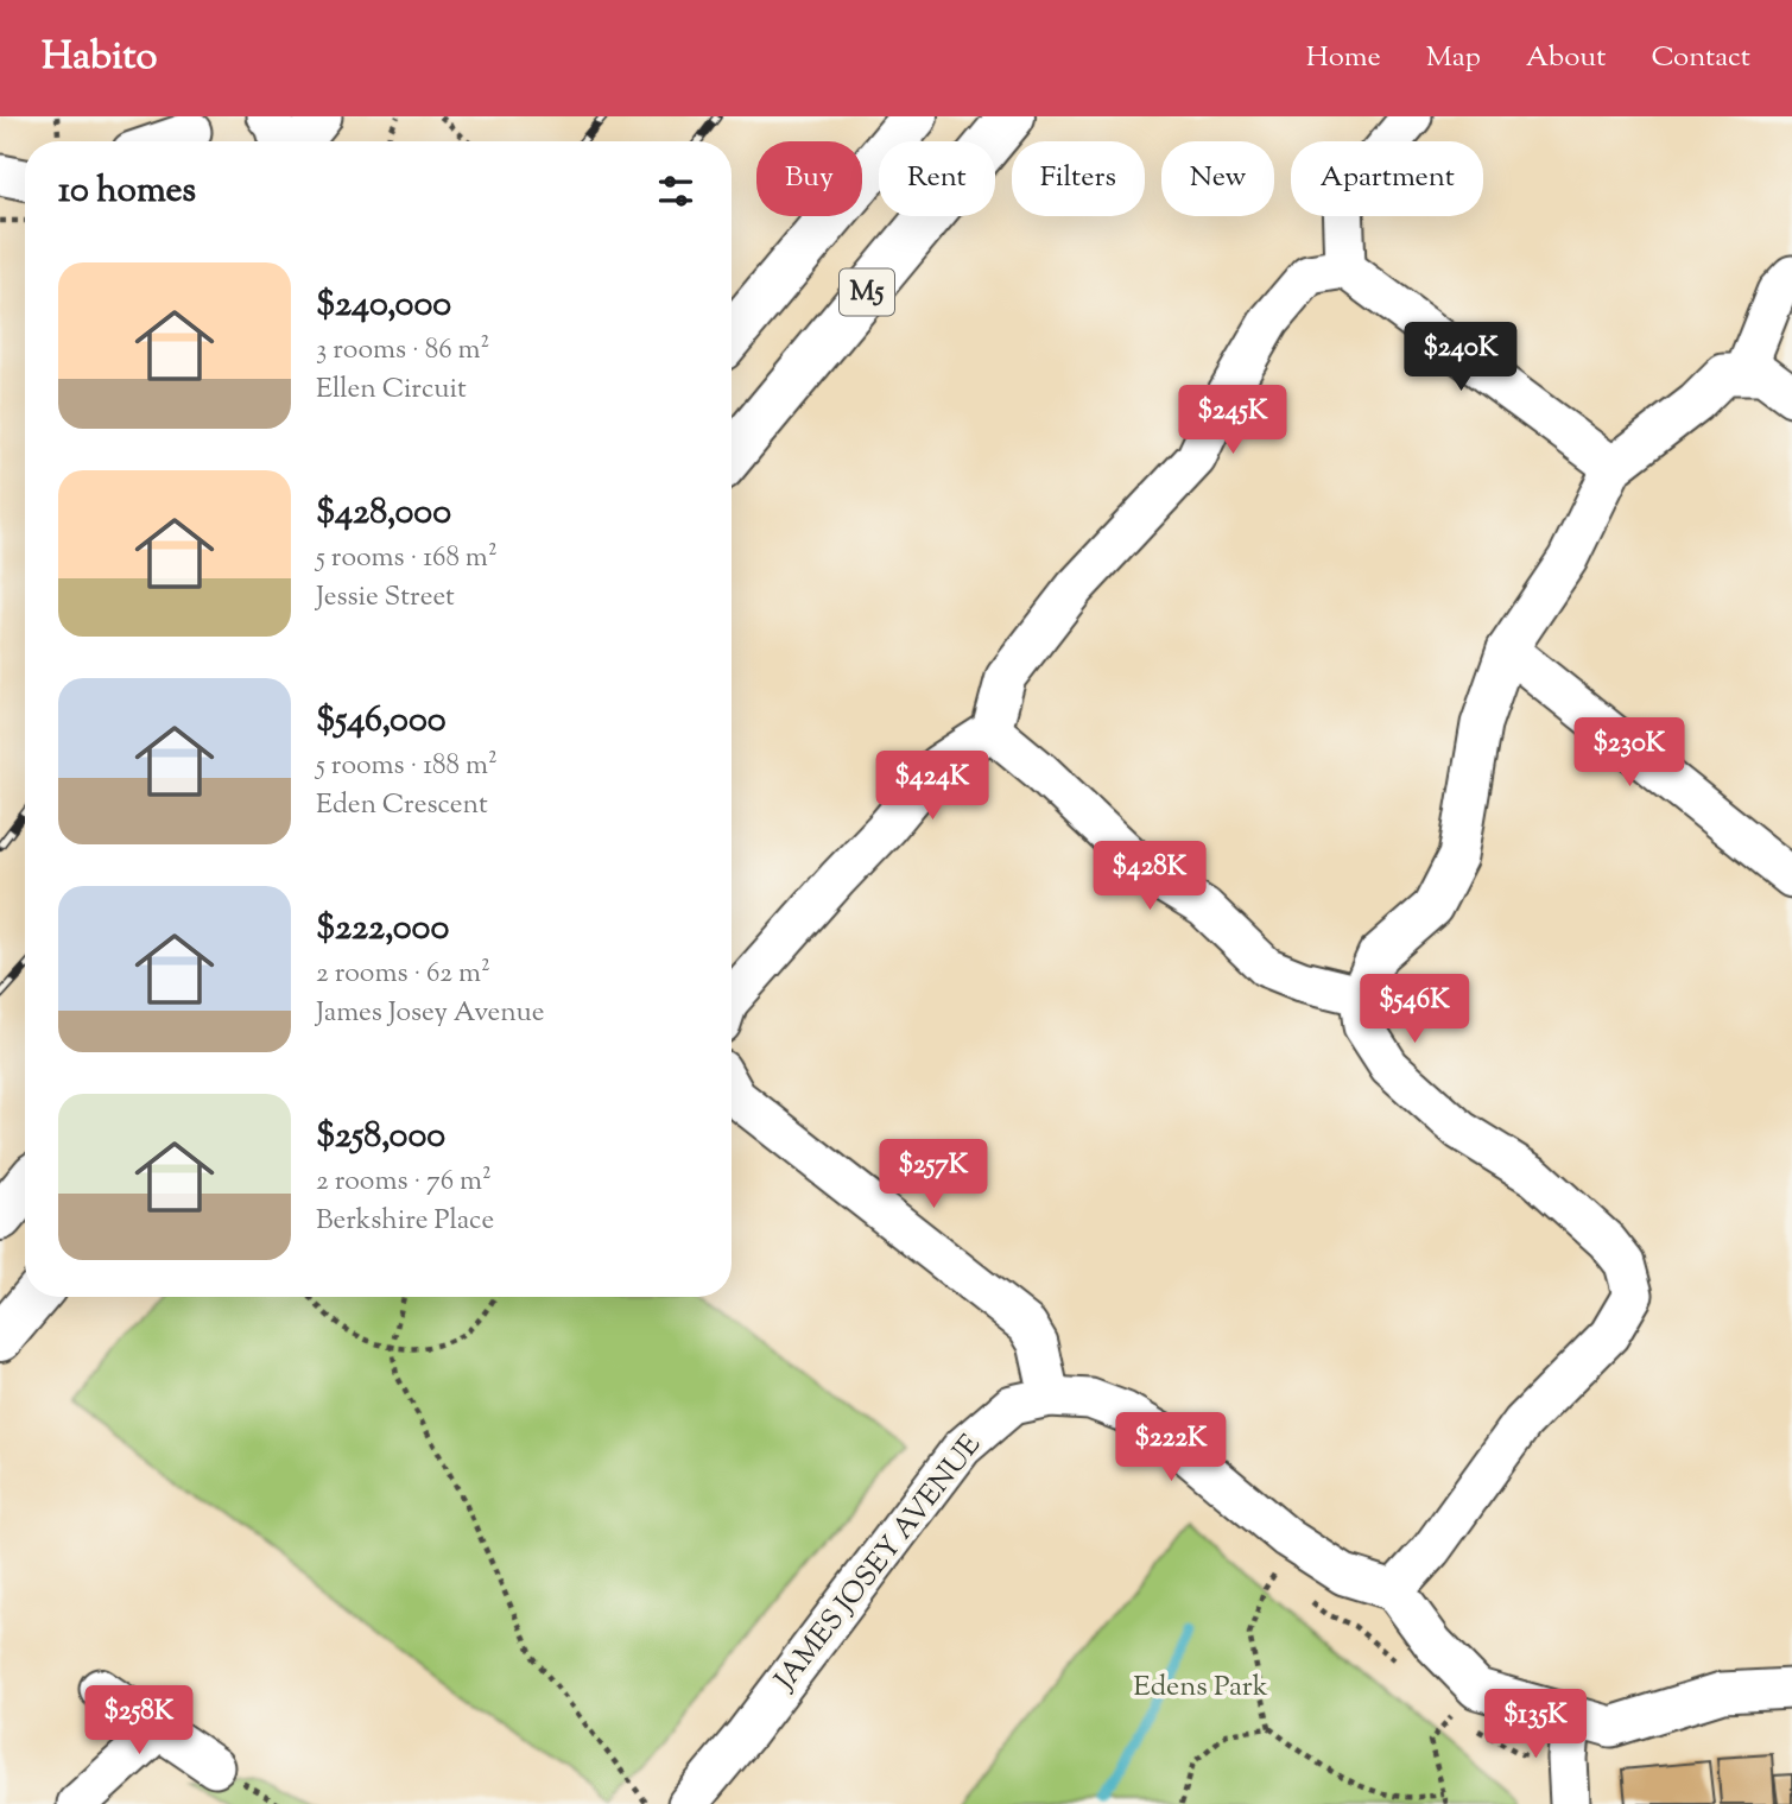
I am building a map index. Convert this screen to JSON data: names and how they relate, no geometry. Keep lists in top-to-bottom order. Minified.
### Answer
{"streets":{"highway":["M5"],"street":["JAMES JOSEY AVENUE"]},"parks":["Edens Park"],"page":{"header":"Habito","nav":["Home","Map","About","Contact"],"chip":["Buy","Rent","Filters","New","Apartment"],"heading":"10 homes","list":[{"name":"$240,000","note":"3 rooms · 86 m² · Ellen Circuit"},{"name":"$428,000","note":"5 rooms · 168 m² · Jessie Street"},{"name":"$546,000","note":"5 rooms · 188 m² · Eden Crescent"},{"name":"$222,000","note":"2 rooms · 62 m² · James Josey Avenue"},{"name":"$258,000","note":"2 rooms · 76 m² · Berkshire Place"}],"price":["$240K","$245K","$230K","$424K","$428K","$546K","$257K","$222K","$258K","$135K"]}}
